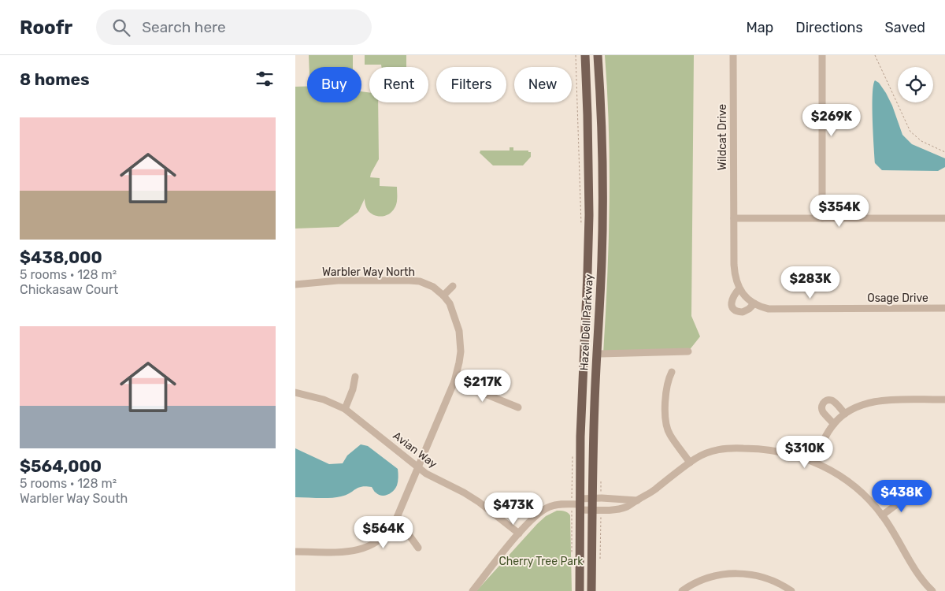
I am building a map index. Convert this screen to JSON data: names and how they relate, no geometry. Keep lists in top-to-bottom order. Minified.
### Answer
{"streets":{"main road":["Hazel Dell Parkway"],"street":["Wildcat Drive","Warbler Way North","Osage Drive","Avian Way"]},"crossings":[["Wildcat Drive","Osage Drive"],["Warbler Way North","Avian Way"]],"parks":["Cherry Tree Park"],"page":{"header":"Roofr","search":"Search here","nav":["Map","Directions","Saved"],"heading":"8 homes","chip":["Buy","Rent","Filters","New"],"list":[{"name":"$438,000","note":"5 rooms · 128 m² · Chickasaw Court"},{"name":"$564,000","note":"5 rooms · 128 m² · Warbler Way South"}],"price":["$269K","$354K","$283K","$217K","$310K","$438K","$473K","$564K"]}}
